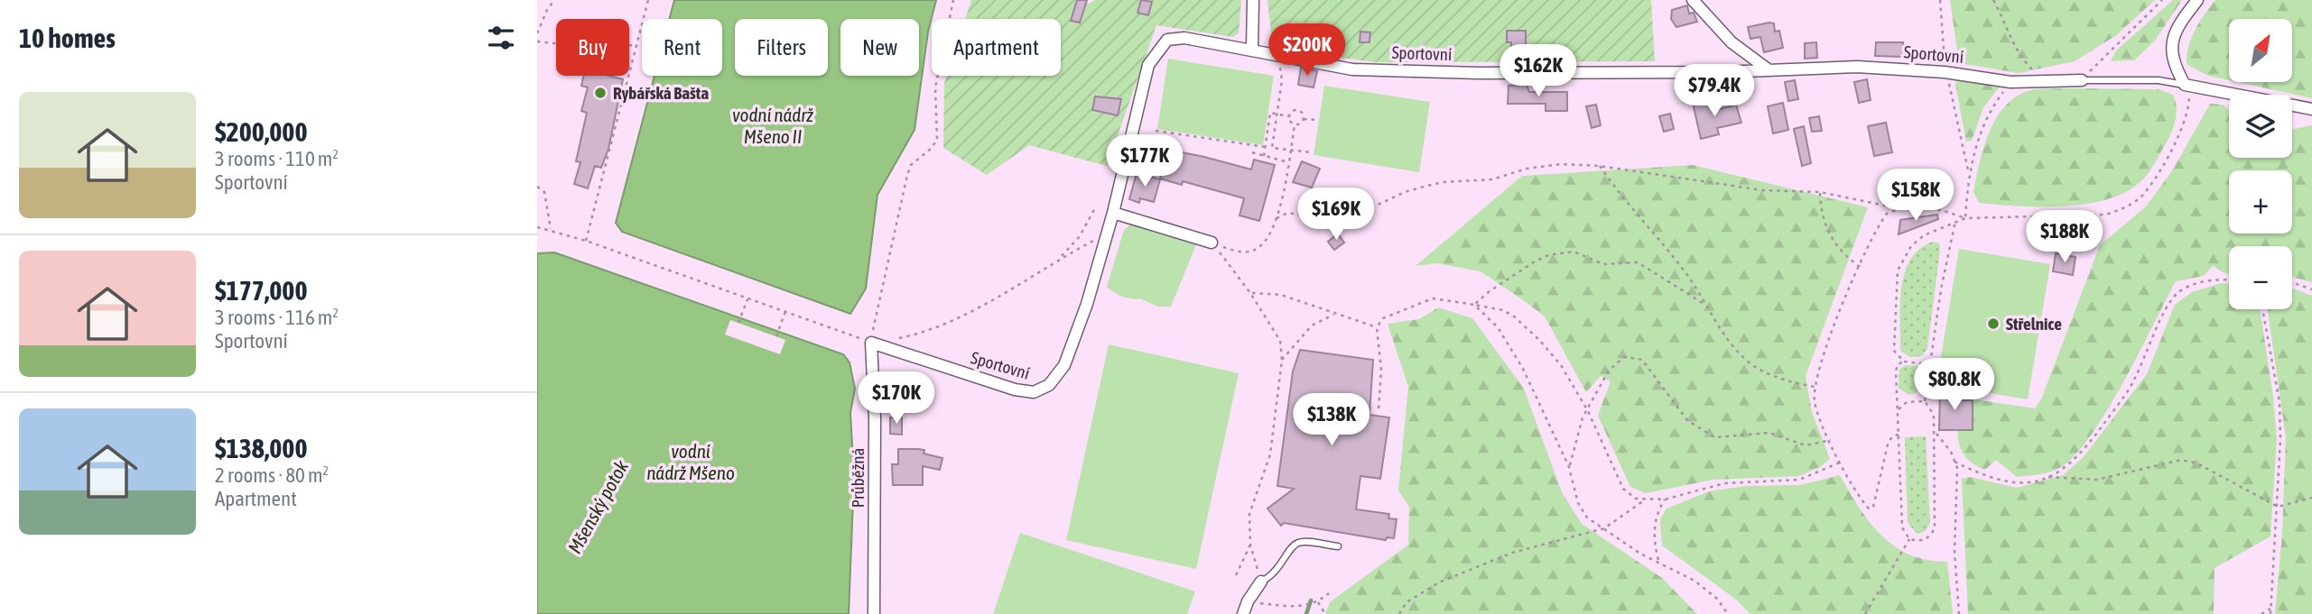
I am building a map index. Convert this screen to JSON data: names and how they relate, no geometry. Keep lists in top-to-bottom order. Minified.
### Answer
{"streets":{"street":["Sportovní","Průběžná"]},"crossings":[["Sportovní","Průběžná"]],"water":["vodní nádrž Mšeno II","vodní nádrž Mšeno","Mšenský potok"],"places":["Rybářská Bašta","Střelnice"],"north":"top right","page":{"heading":"10 homes","map_buttons":["+","−"],"chip":["Buy","Rent","Filters","New","Apartment"],"price":["$200K","$162K","$79.4K","$177K","$158K","$169K","$188K","$80.8K","$170K","$138K"],"list":[{"name":"$200,000","note":"3 rooms · 110 m² · Sportovní"},{"name":"$177,000","note":"3 rooms · 116 m² · Sportovní"},{"name":"$138,000","note":"2 rooms · 80 m² · Apartment"}]}}
